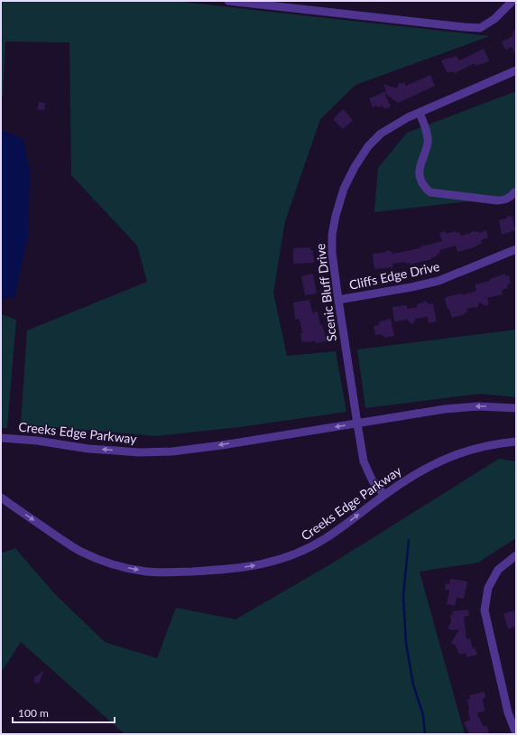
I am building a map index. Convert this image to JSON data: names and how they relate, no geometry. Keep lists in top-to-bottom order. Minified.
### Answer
{"streets":{"street":["Cliffs Edge Drive","Scenic Bluff Drive","Creeks Edge Parkway"]},"crossings":[["Cliffs Edge Drive","Scenic Bluff Drive"],["Scenic Bluff Drive","Creeks Edge Parkway"]],"scale_bar":"100 m"}
